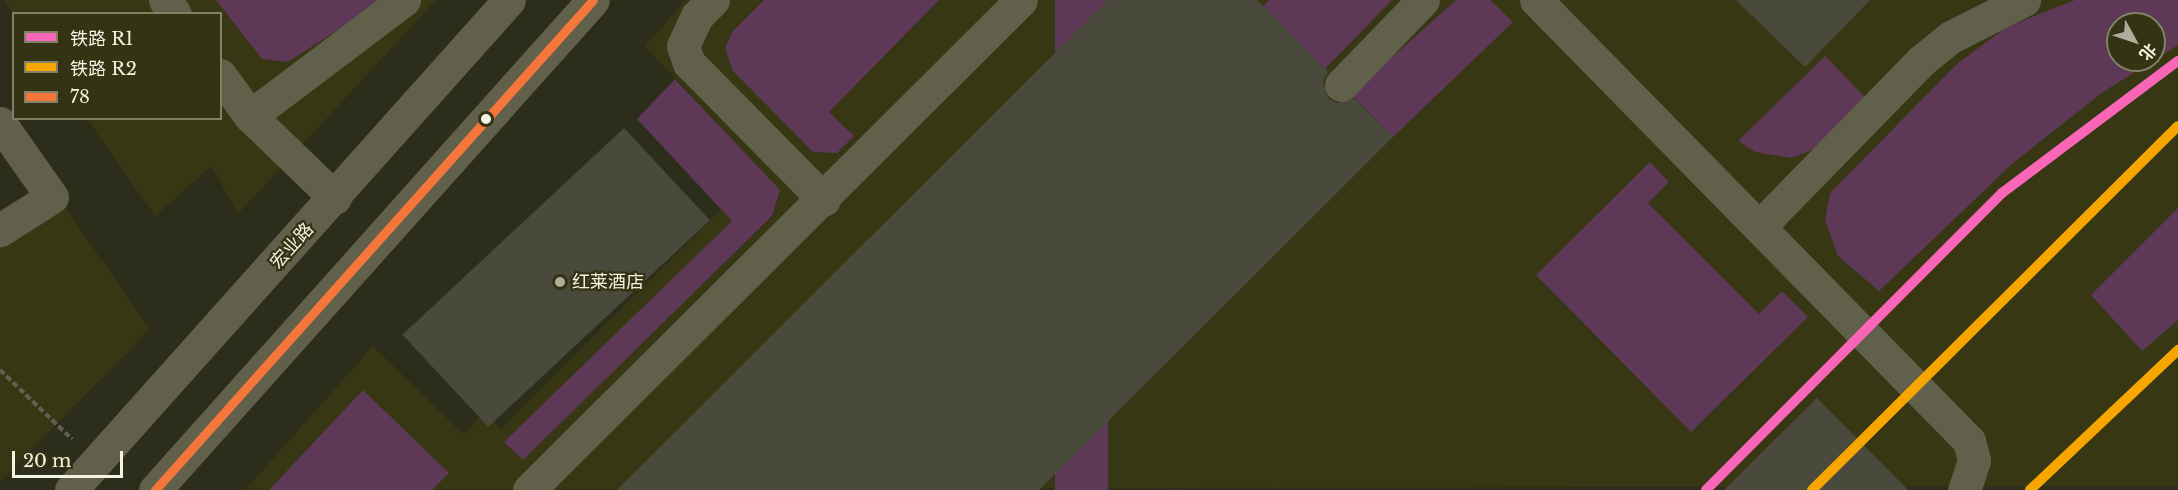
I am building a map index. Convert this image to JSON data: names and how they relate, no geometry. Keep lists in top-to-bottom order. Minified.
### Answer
{"streets":{"street":["宏业路"]},"places":["红莱酒店"],"lines":["transit line 78","rail line R1","rail line R2"],"legend":["铁路 R1","铁路 R2","78"],"scale_bar":"20 m","north":"bottom right"}
